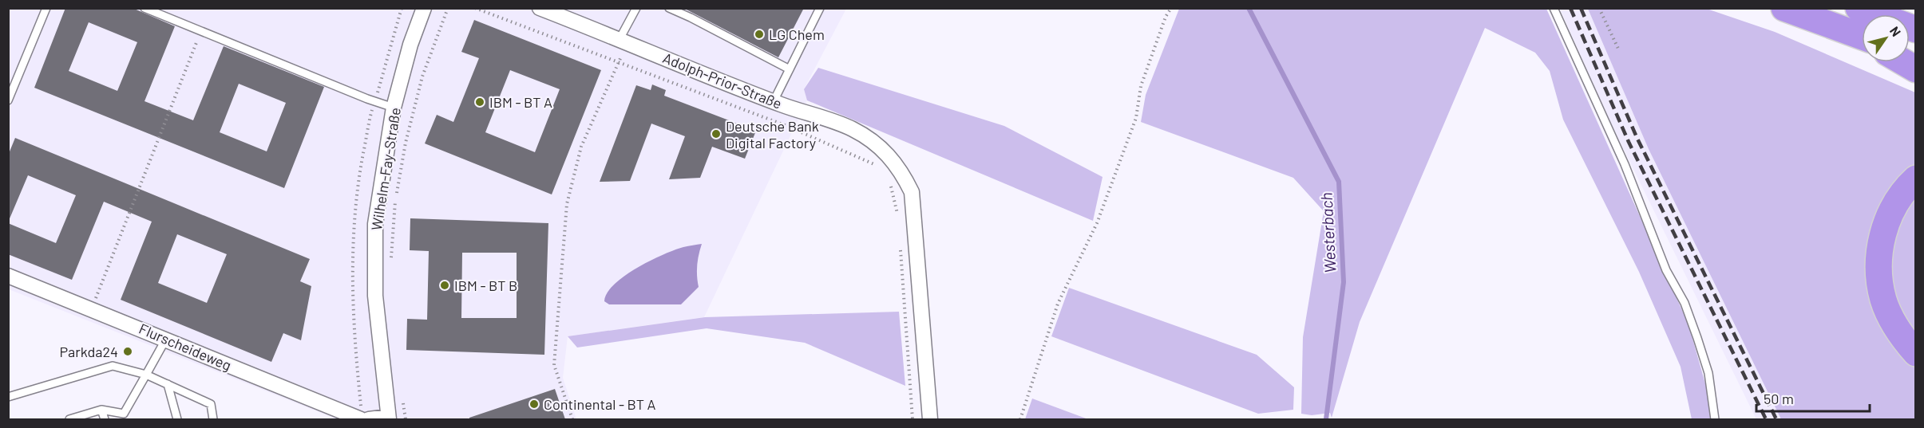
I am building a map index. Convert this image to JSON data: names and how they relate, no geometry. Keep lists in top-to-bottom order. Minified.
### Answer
{"streets":{"street":["Adolph-Prior-Straße","Wilhelm-Fay-Straße","Flurscheideweg"]},"water":["Westerbach"],"places":["LG Chem","IBM - BT A","Deutsche Bank Digital Factory","IBM - BT B","Parkda24","Continental - BT A"],"scale_bar":"50 m","north":"top right"}
